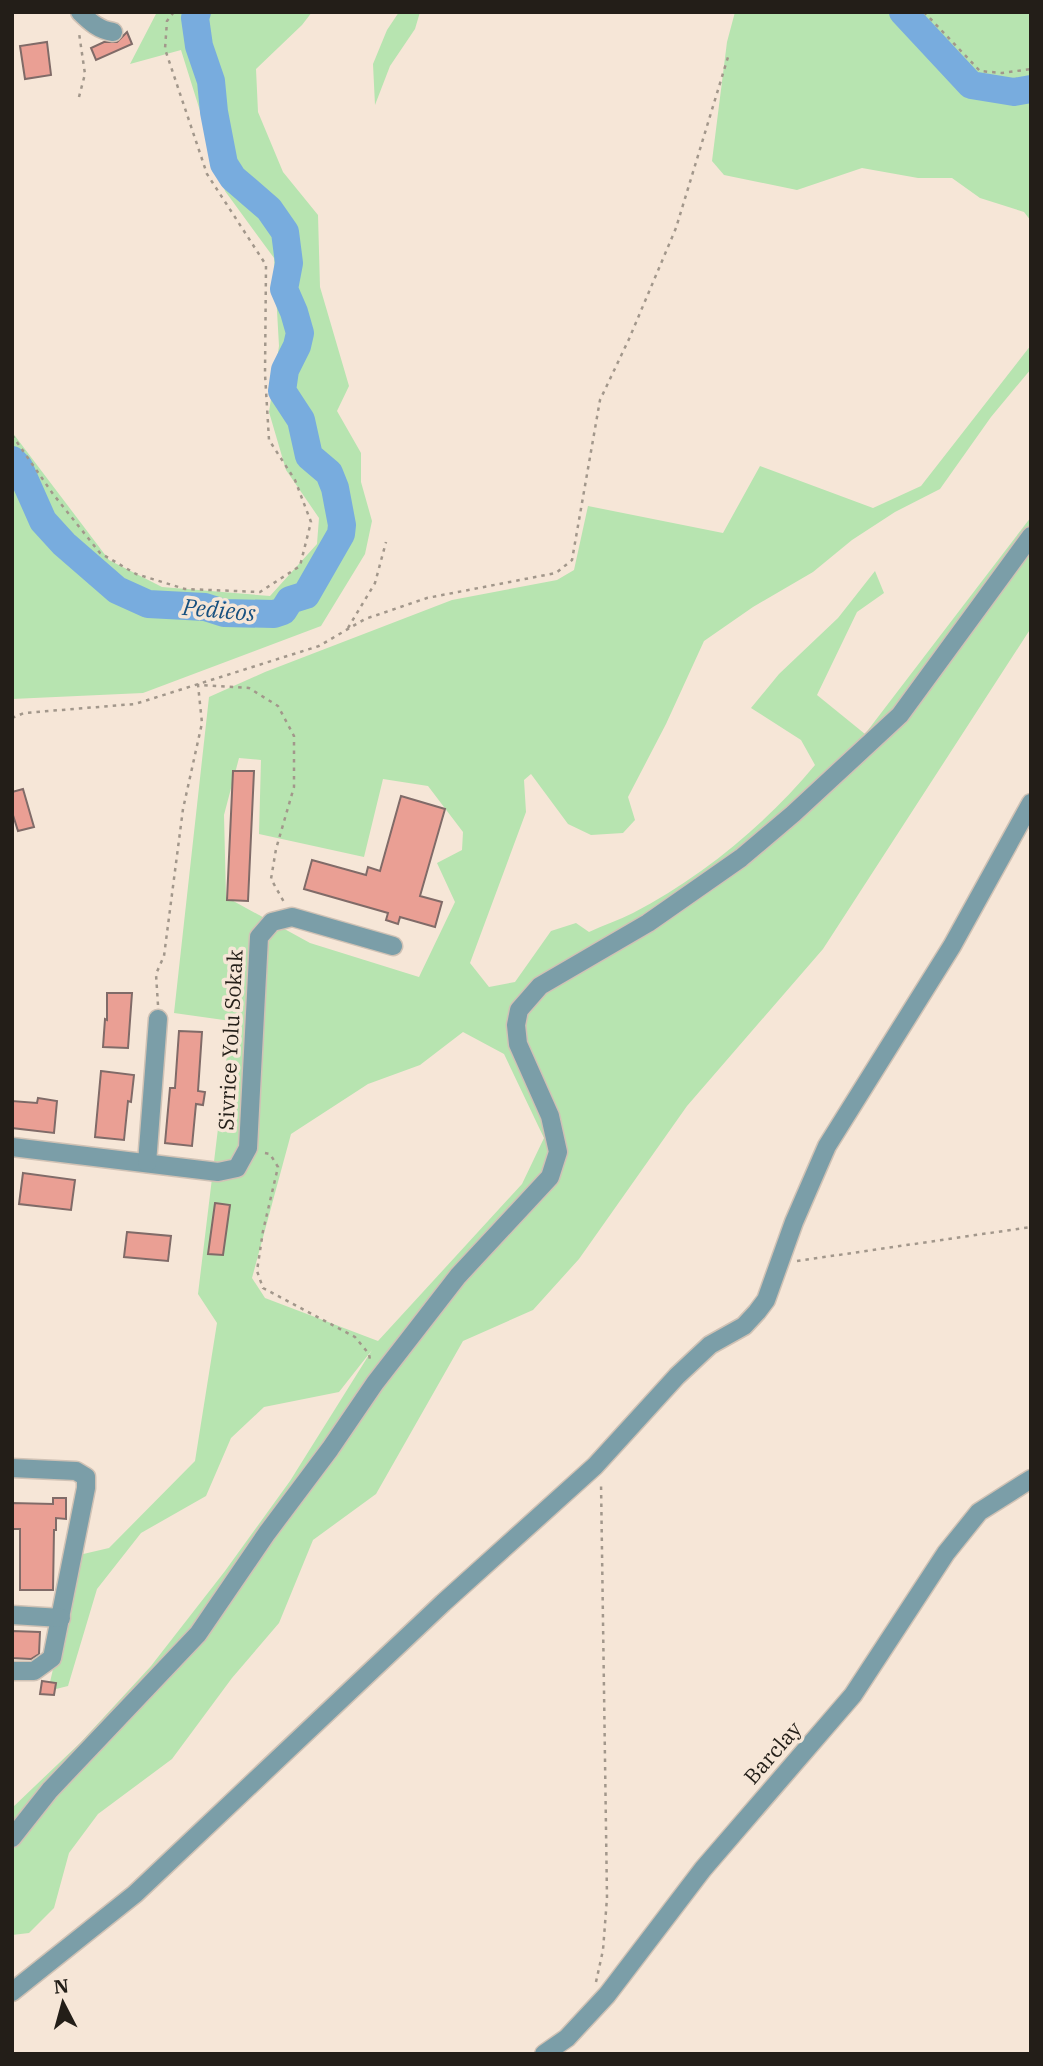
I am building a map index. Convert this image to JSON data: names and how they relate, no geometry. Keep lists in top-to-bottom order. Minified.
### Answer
{"streets":{"street":["Sivrice Yolu Sokak","Barclay"]},"water":["Pedieos"],"north":"top"}
